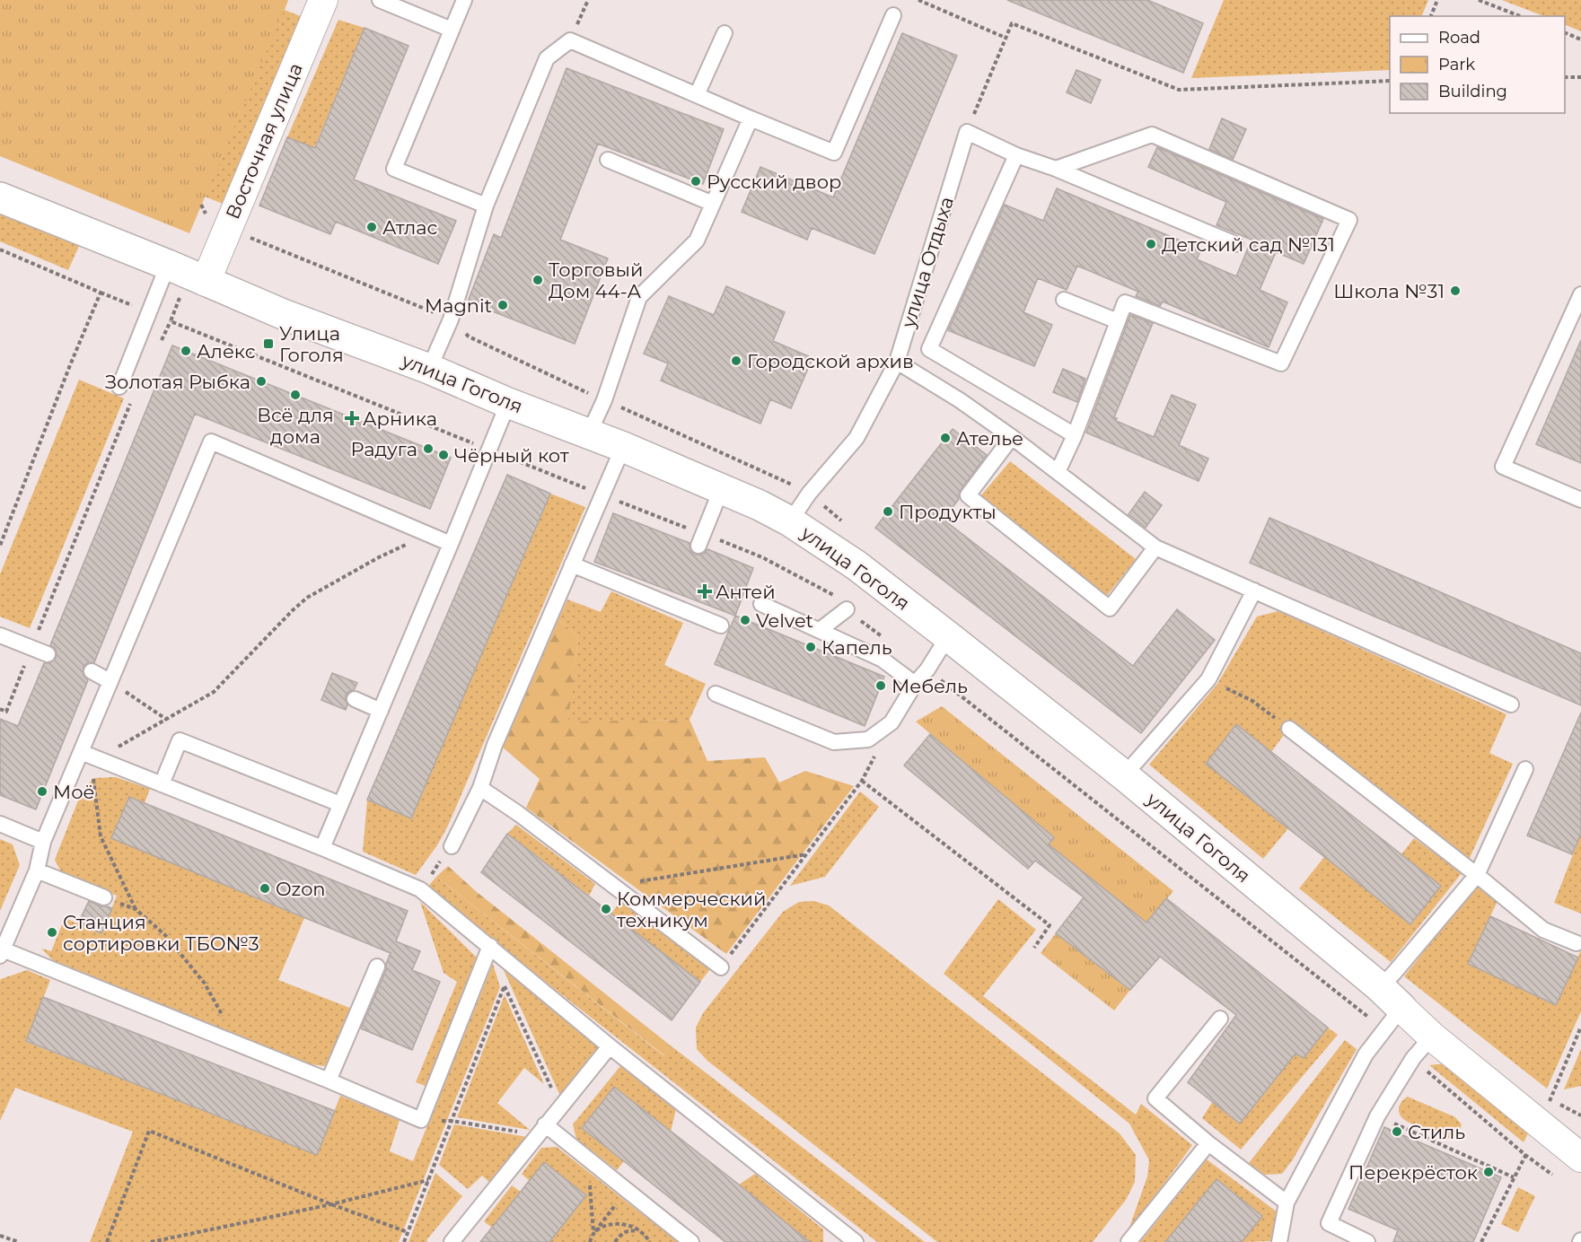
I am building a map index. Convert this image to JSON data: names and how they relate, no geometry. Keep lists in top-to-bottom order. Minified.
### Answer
{"streets":{"street":["Восточная улица","улица Гоголя"],"lane":["улица Отдыха"]},"crossings":[["Восточная улица","улица Гоголя"],["улица Отдыха","улица Гоголя"]],"places":{"other":["Русский двор","Атлас","Детский сад №131","Торговый Дом 44-А","Школа №31","Magnit","Алекс","Городской архив","Золотая Рыбка","Всё для дома","Ателье","Радуга","Чёрный кот","Продукты","Velvet","Капель","Мебель","Моё","Ozon","Коммерческий техникум","Станция сортировки ТБО№3","Стиль","Перекрёсток"],"transit":["Улица Гоголя"],"health":["Арника","Антей"]},"legend":["Road","Park","Building"]}
